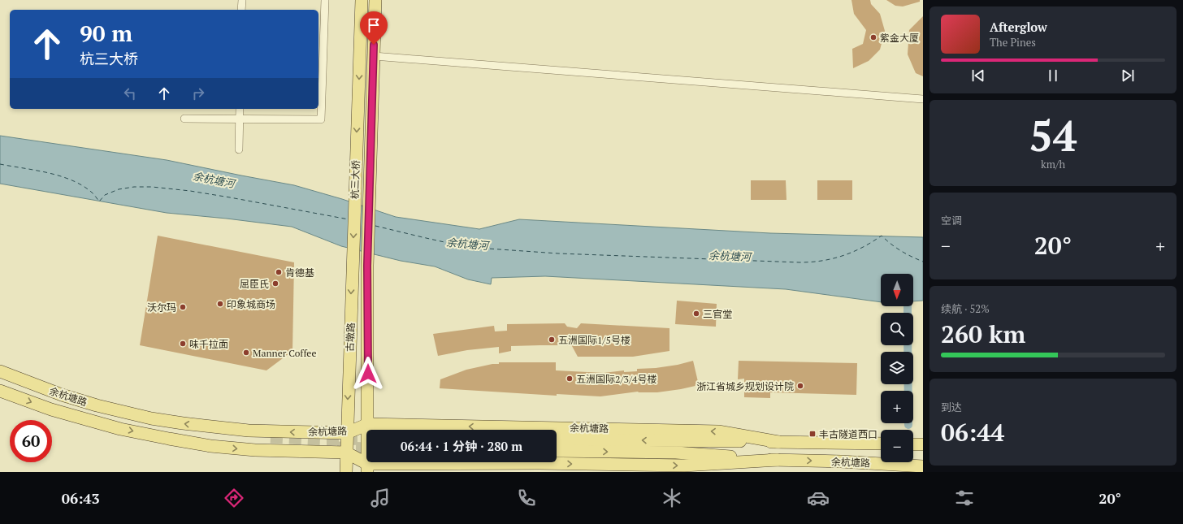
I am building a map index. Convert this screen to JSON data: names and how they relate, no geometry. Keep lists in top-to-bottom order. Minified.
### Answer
{"streets":{"main road":["杭三大桥","古墩路","余杭塘路"]},"crossings":[["杭三大桥","古墩路"],["古墩路","余杭塘路"]],"water":["余杭塘河"],"places":{"other":["紫金大厦","肯德基","屈臣氏","印象城商场","沃尔玛","三官堂","五洲国际1/5号楼","味千拉面","Manner Coffee","五洲国际2/3/4号楼","浙江省城乡规划设计院"],"transit":["丰古隧道西口"]},"north":"bottom","page":{"turn":["90 m","杭三大桥"],"song":["Afterglow","The Pines"],"tile":[["54","km/h"],"空调",["续航 · 52%","260 km"],["到达","06:44"]],"heat":["−","20°","+"],"map_buttons":["+","−"],"limit":"60","trip":"06:44 · 1 分钟 · 280 m","tabs":["06:43","20°"]}}
